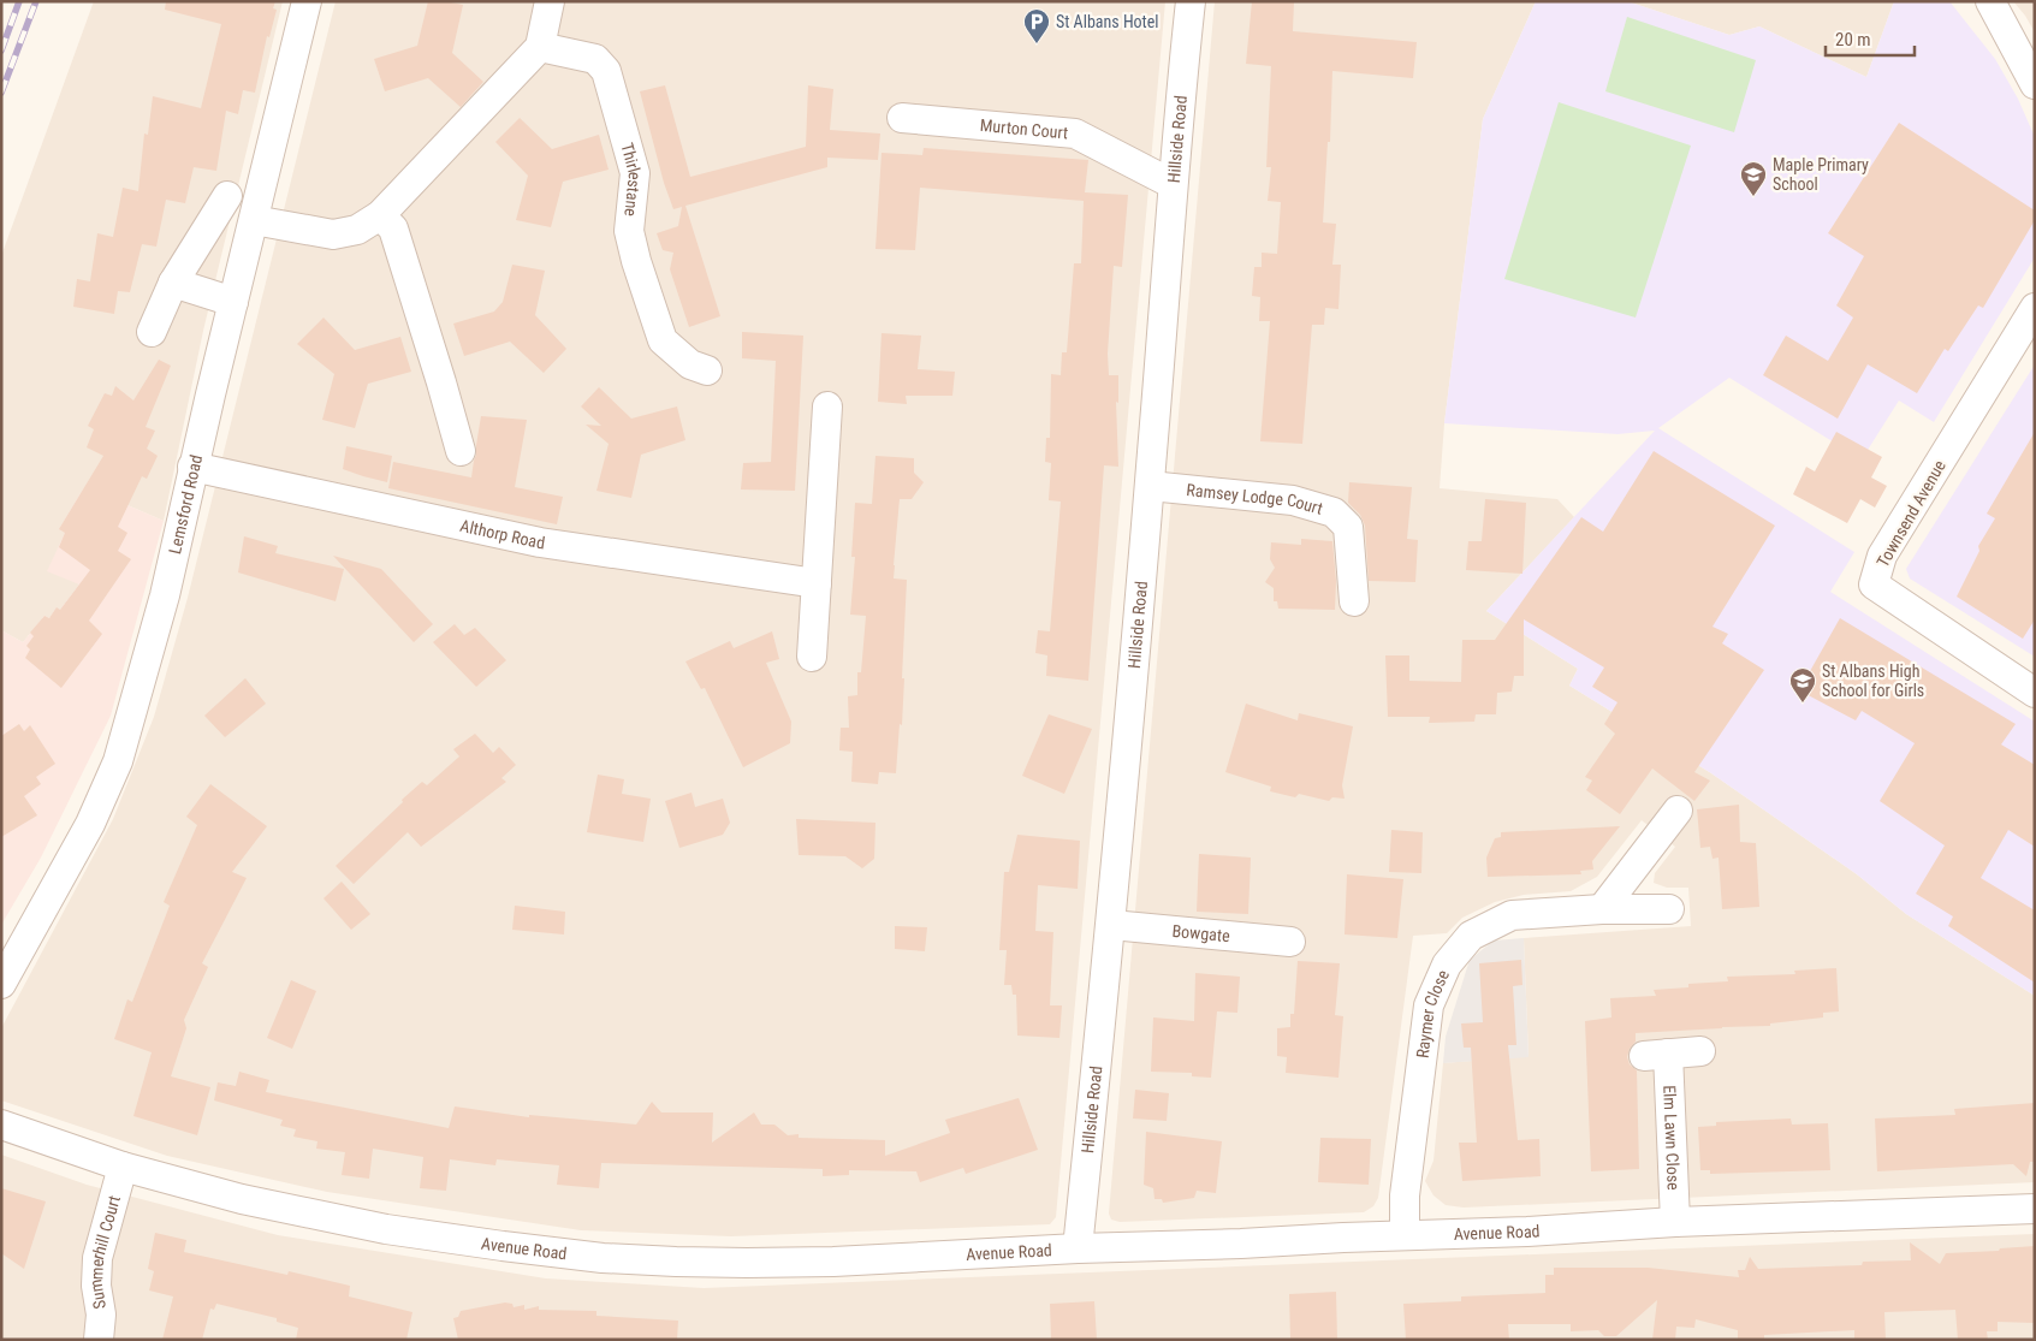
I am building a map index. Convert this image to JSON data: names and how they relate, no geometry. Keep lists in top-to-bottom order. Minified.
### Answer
{"streets":{"street":["Murton Court","Hillside Road","Thirlestane","Ramsey Lodge Court","Lemsford Road","Townsend Avenue","Althorp Road","Bowgate","Raymer Close","Elm Lawn Close","Avenue Road","Summerhill Court"]},"crossings":[["Murton Court","Hillside Road"],["Hillside Road","Ramsey Lodge Court"],["Hillside Road","Bowgate"],["Hillside Road","Avenue Road"],["Lemsford Road","Althorp Road"],["Raymer Close","Avenue Road"],["Elm Lawn Close","Avenue Road"],["Avenue Road","Summerhill Court"]],"places":{"parking":["St Albans Hotel"],"school or university":["Maple Primary School","St Albans High School for Girls"]},"scale_bar":"20 m"}
